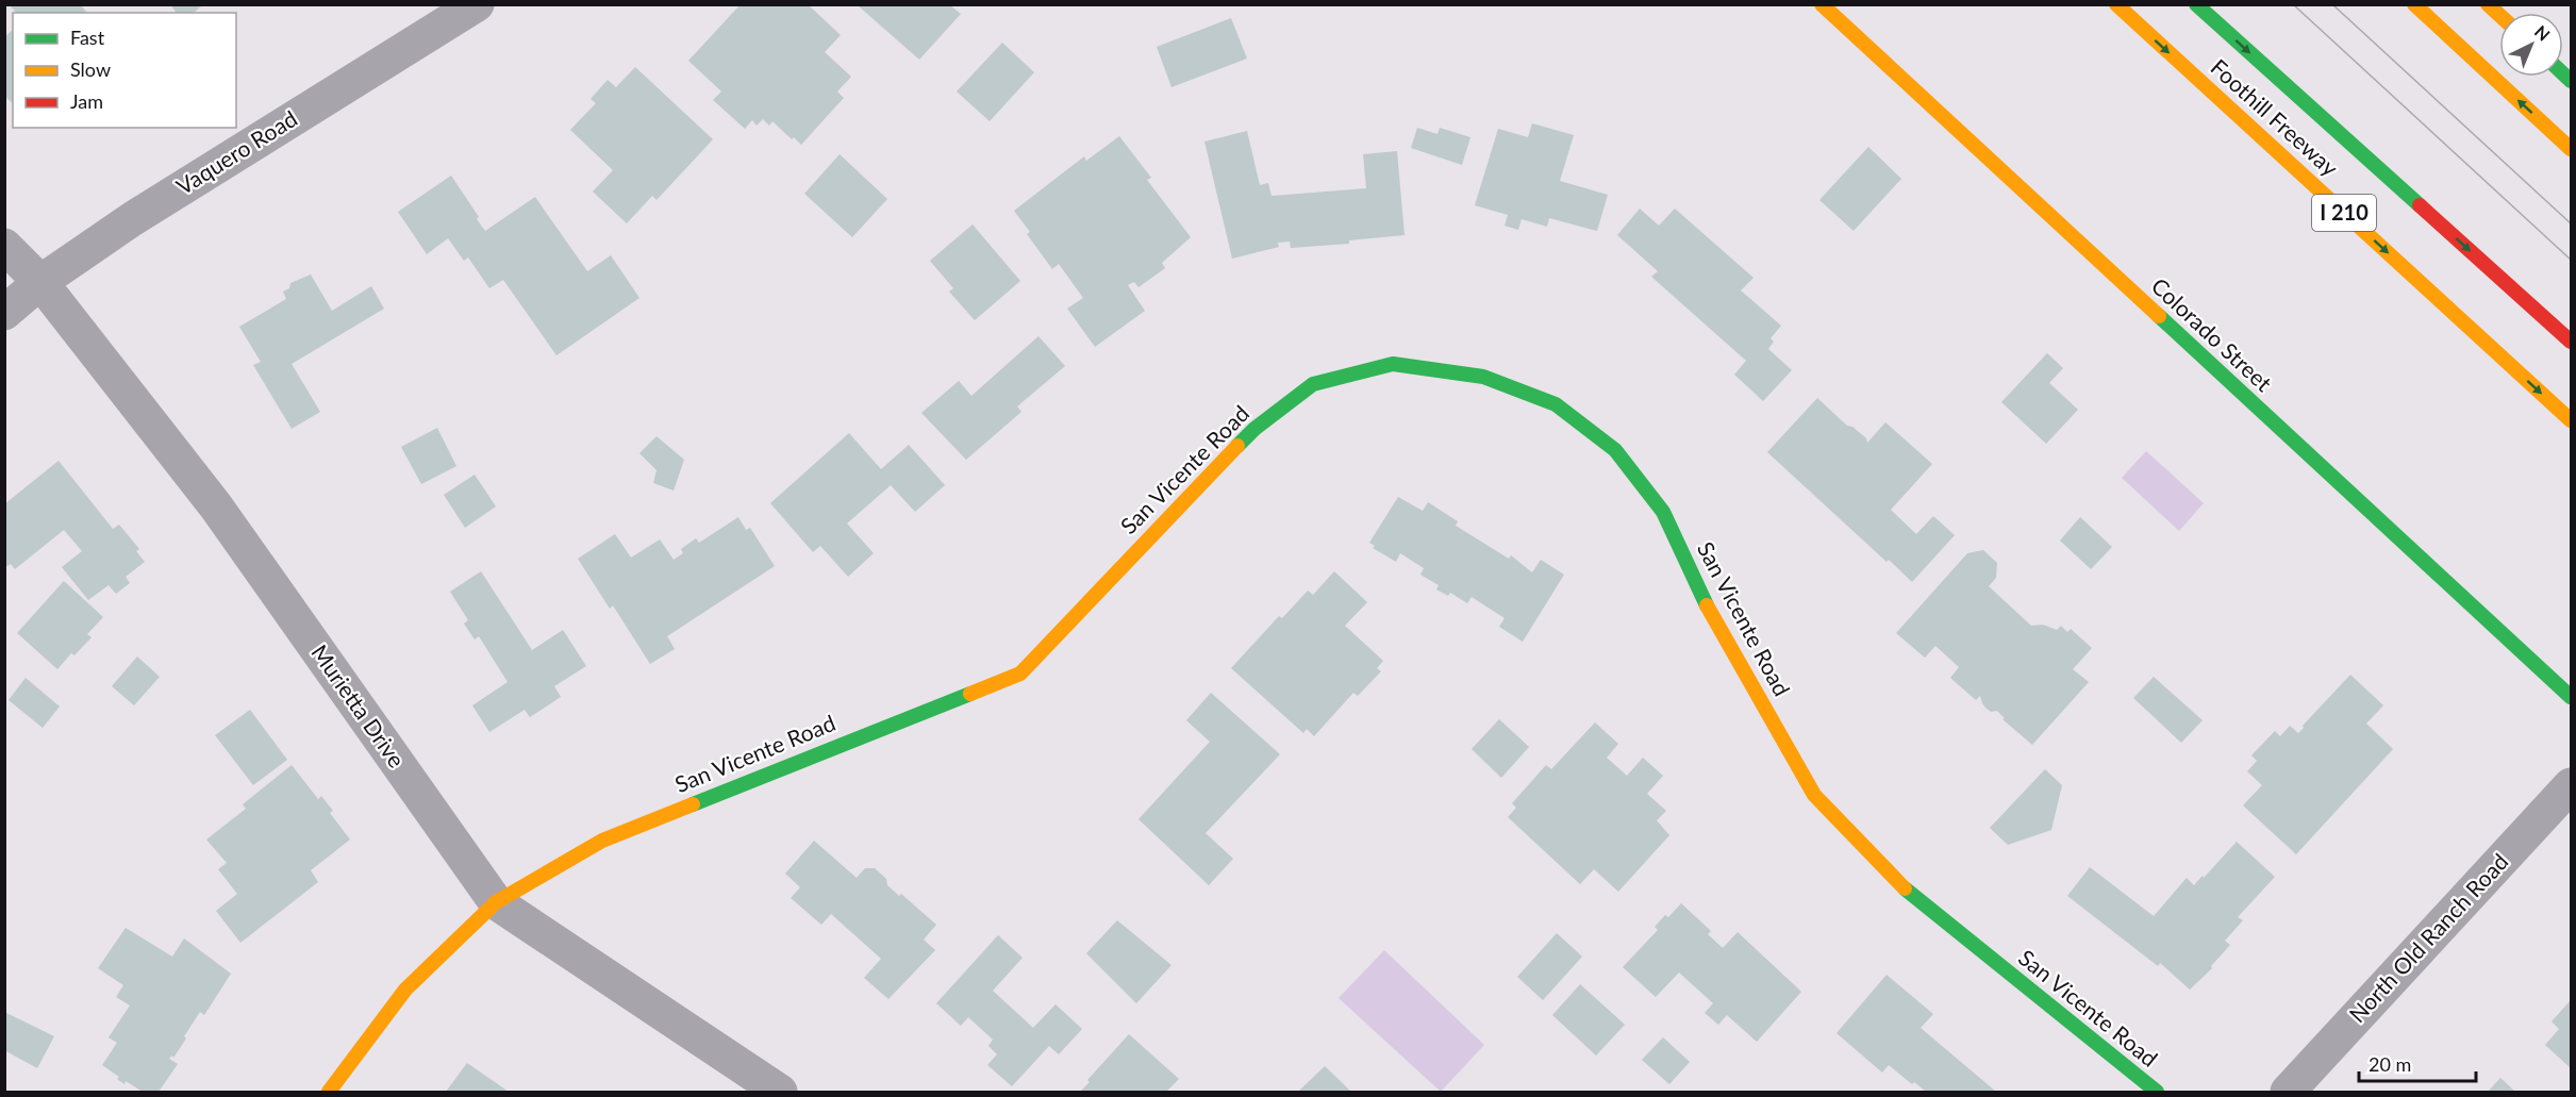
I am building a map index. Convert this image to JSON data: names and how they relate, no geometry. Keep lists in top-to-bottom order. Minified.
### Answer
{"streets":{"main road":["Foothill Freeway","I 210","Colorado Street","San Vicente Road"],"street":["Vaquero Road","Murietta Drive","North Old Ranch Road"]},"crossings":[["Vaquero Road","Murietta Drive"],["San Vicente Road","Murietta Drive"]],"legend":["Fast","Slow","Jam"],"scale_bar":"20 m","north":"top right"}
